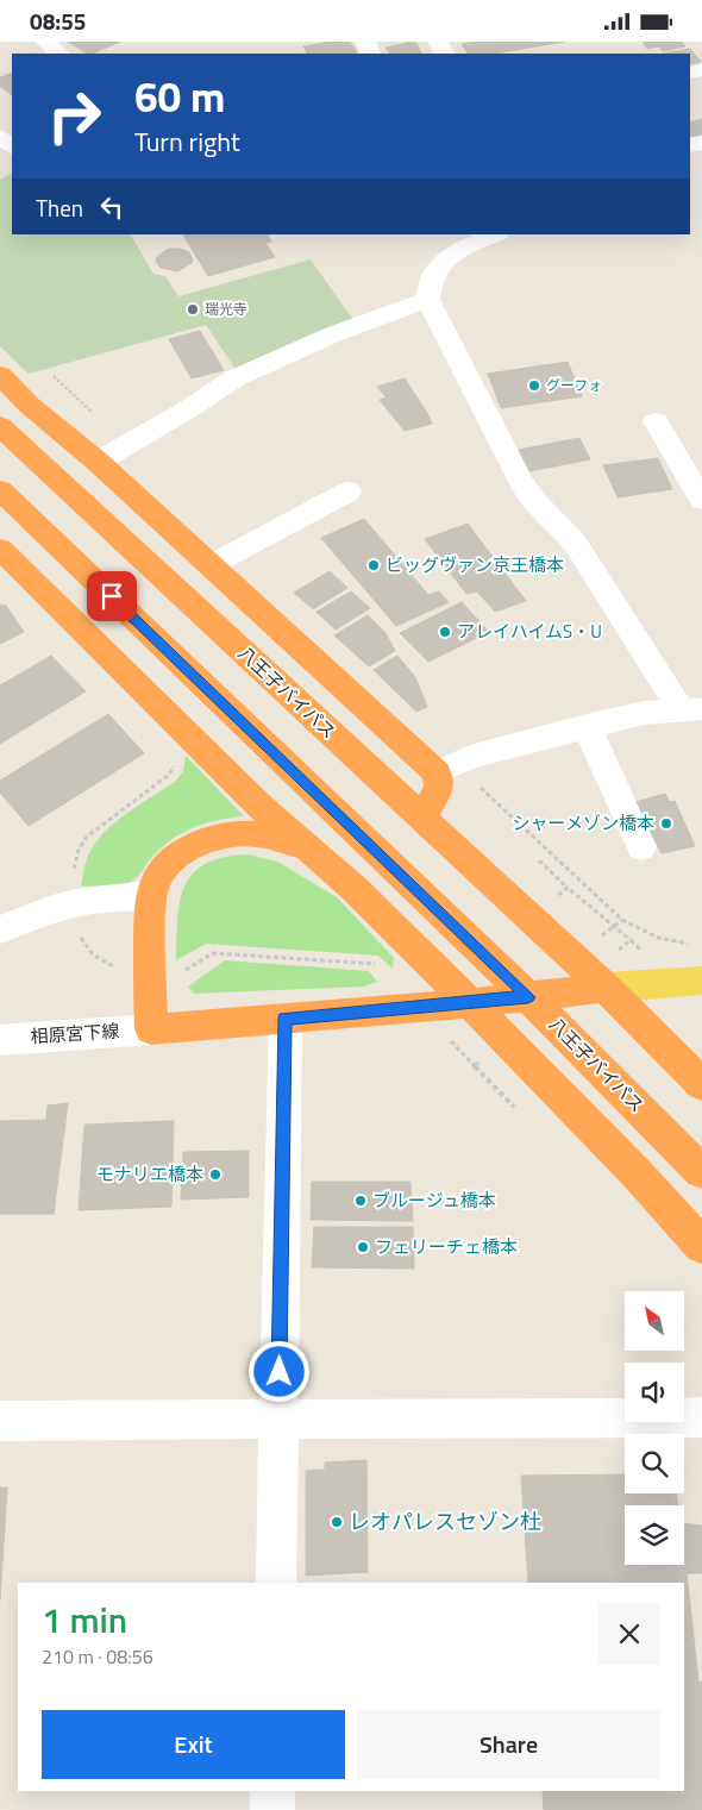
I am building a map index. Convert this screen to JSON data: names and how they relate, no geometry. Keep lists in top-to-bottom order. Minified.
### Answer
{"streets":{"highway":["八王子バイパス"],"street":["相原宮下線"]},"places":["瑞光寺","グーフォ","ビッグヴァン京王橋本","アレイハイムS・U","シャーメゾン橋本","モナリエ橋本","ブルージュ橋本","フェリーチェ橋本","レオパレスセゾン杜"],"north":"top left","page":{"status":"08:55","turn":["60 m","Turn right"],"then":"Then","heading":["1 min","210 m · 08:56"],"buttons":["Exit","Share"]}}
